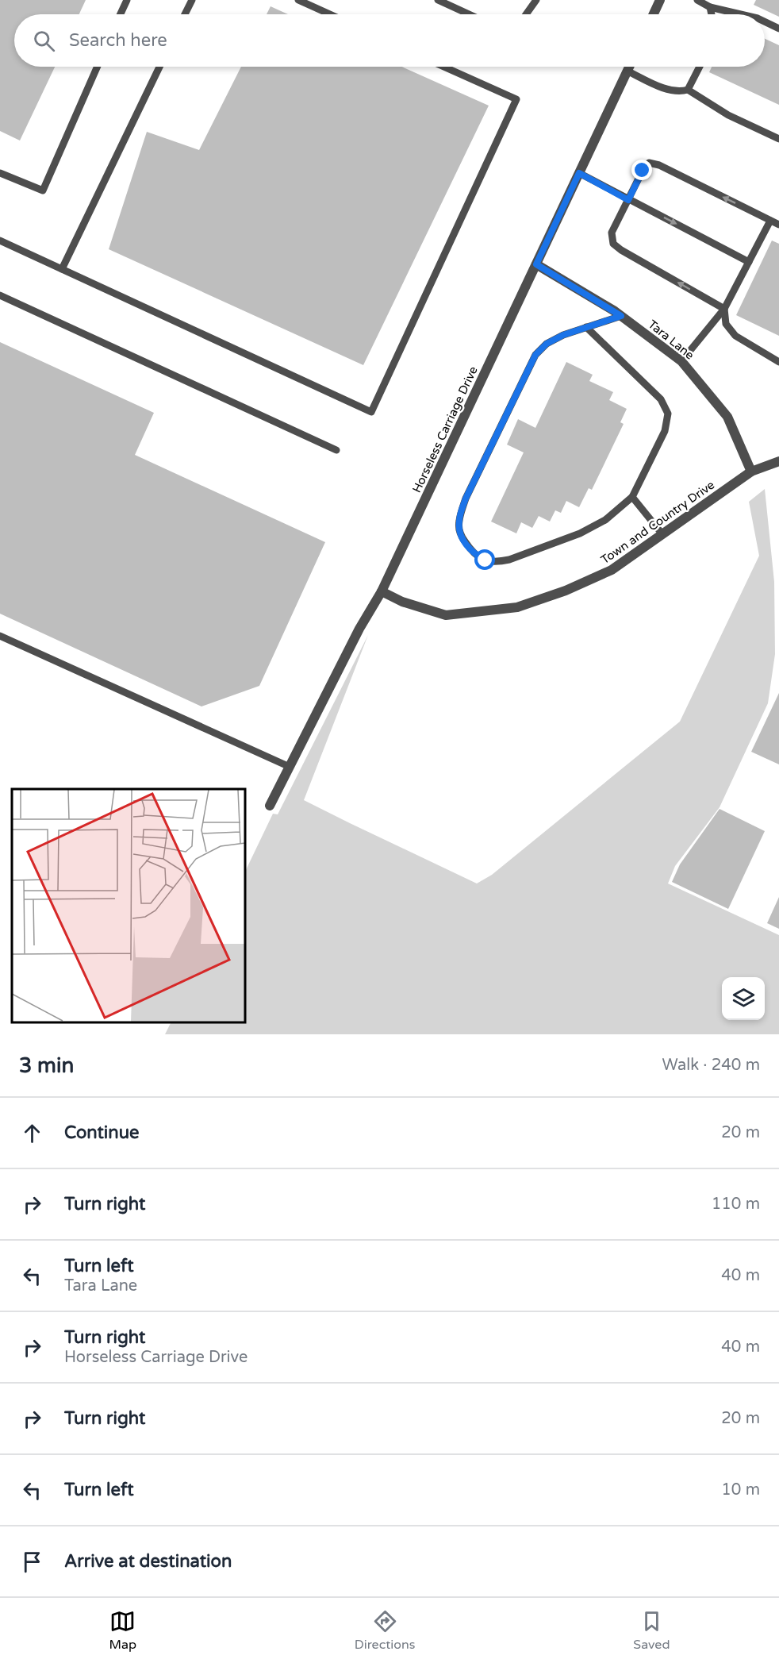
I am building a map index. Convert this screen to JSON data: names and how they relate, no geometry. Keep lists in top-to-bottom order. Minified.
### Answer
{"streets":{"street":["Tara Lane","Horseless Carriage Drive","Town and Country Drive"]},"crossings":[["Tara Lane","Horseless Carriage Drive"],["Tara Lane","Town and Country Drive"],["Horseless Carriage Drive","Town and Country Drive"]],"page":{"search":"Search here","heading":["3 min","Walk · 240 m"],"list":[["Continue","20 m"],["Turn right","110 m"],["Turn left","Tara Lane","40 m"],["Turn right","Horseless Carriage Drive","40 m"],["Turn right","20 m"],["Turn left","10 m"],"Arrive at destination"],"nav":["Map","Directions","Saved"]}}
